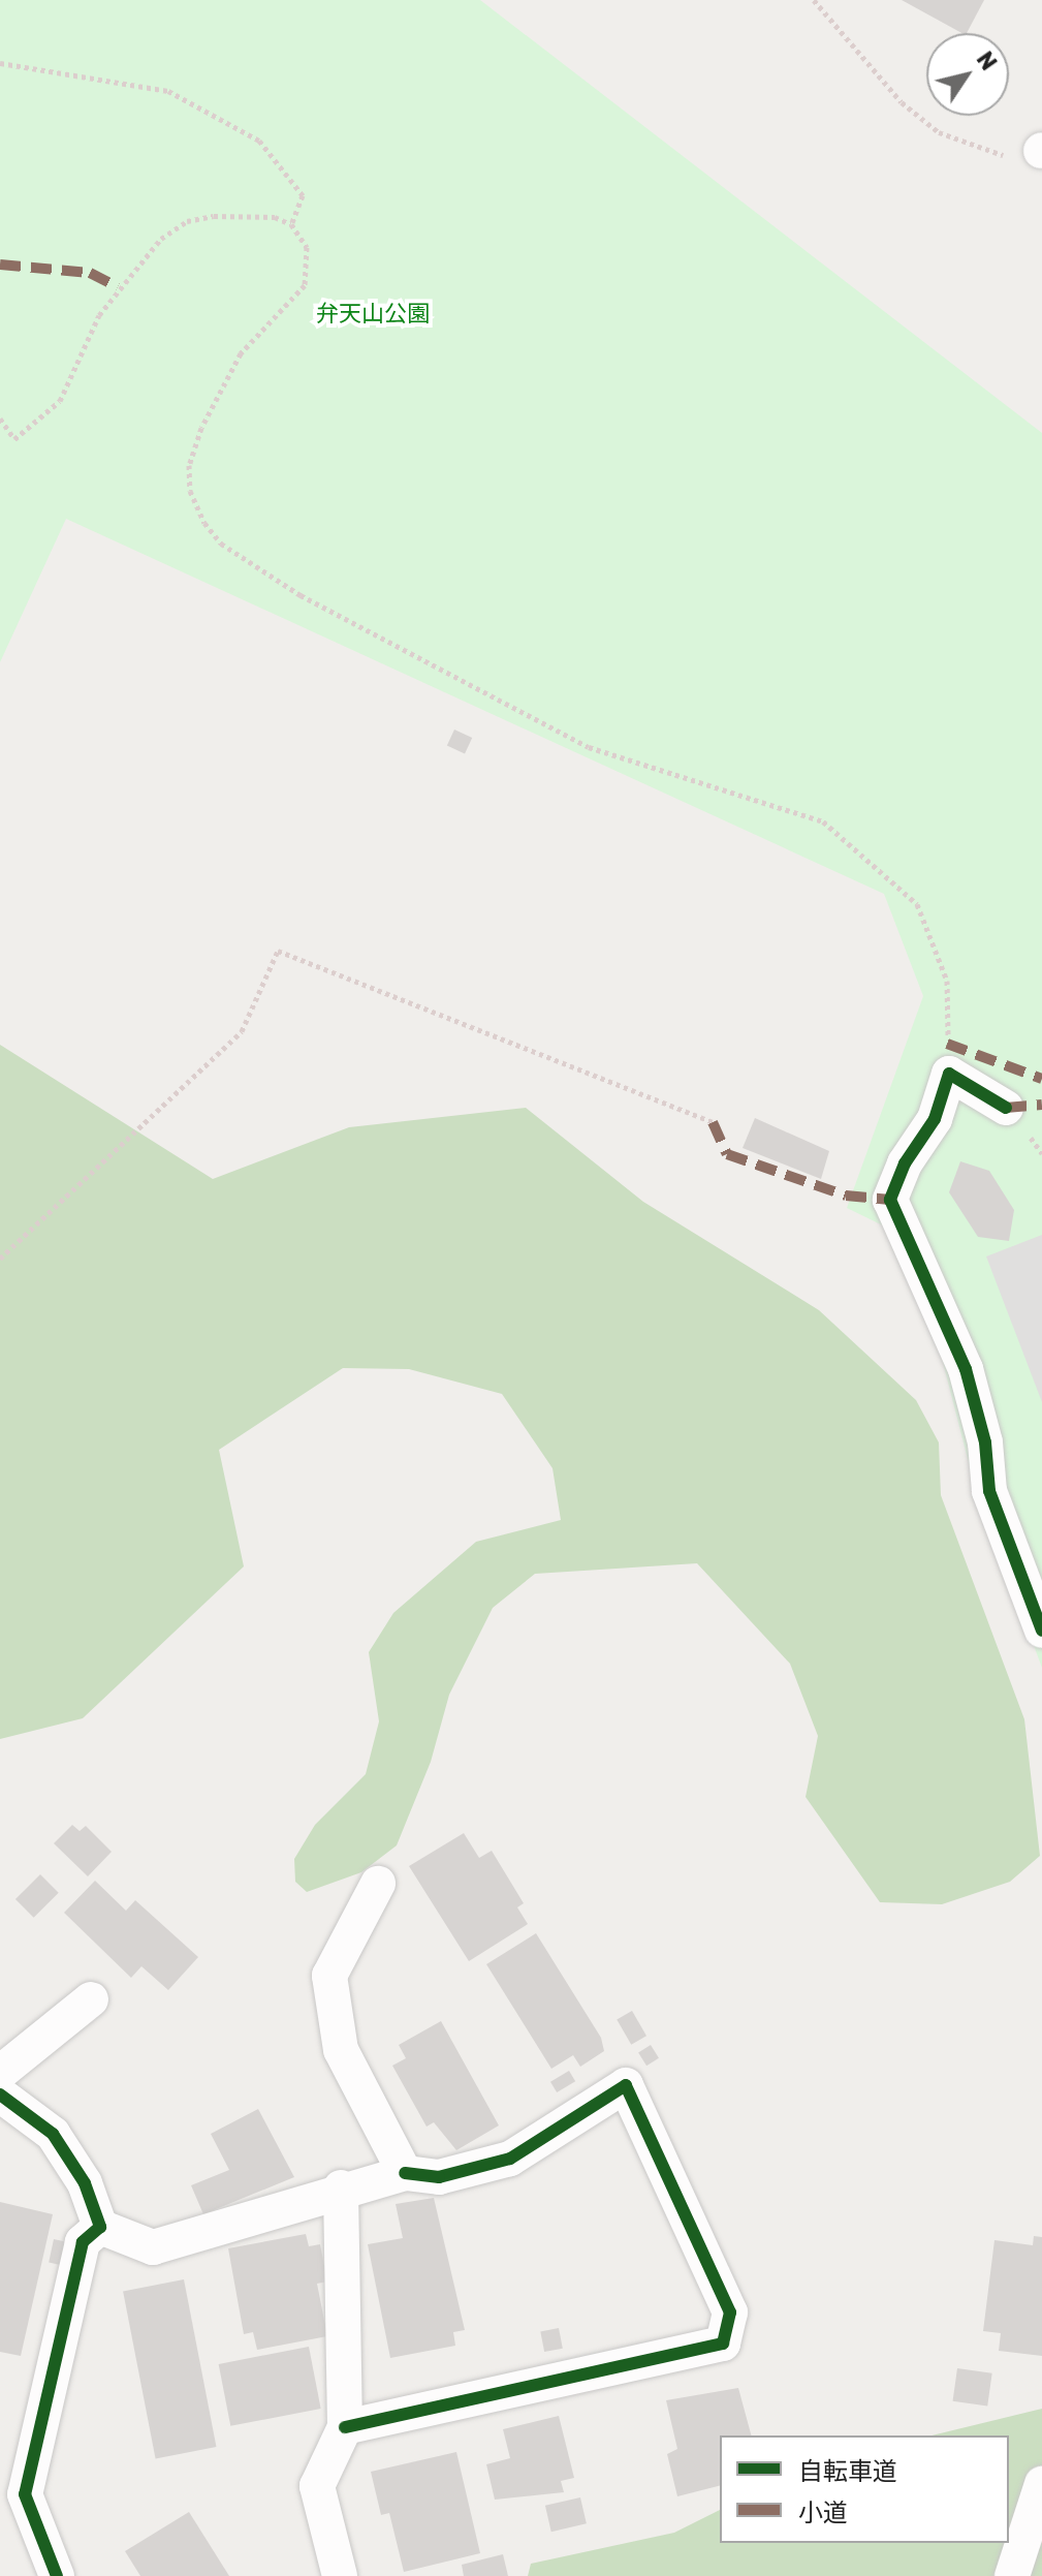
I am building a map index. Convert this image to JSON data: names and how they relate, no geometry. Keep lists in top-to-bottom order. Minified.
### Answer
{"parks":["弁天山公園"],"legend":["自転車道","小道"],"north":"top right"}
